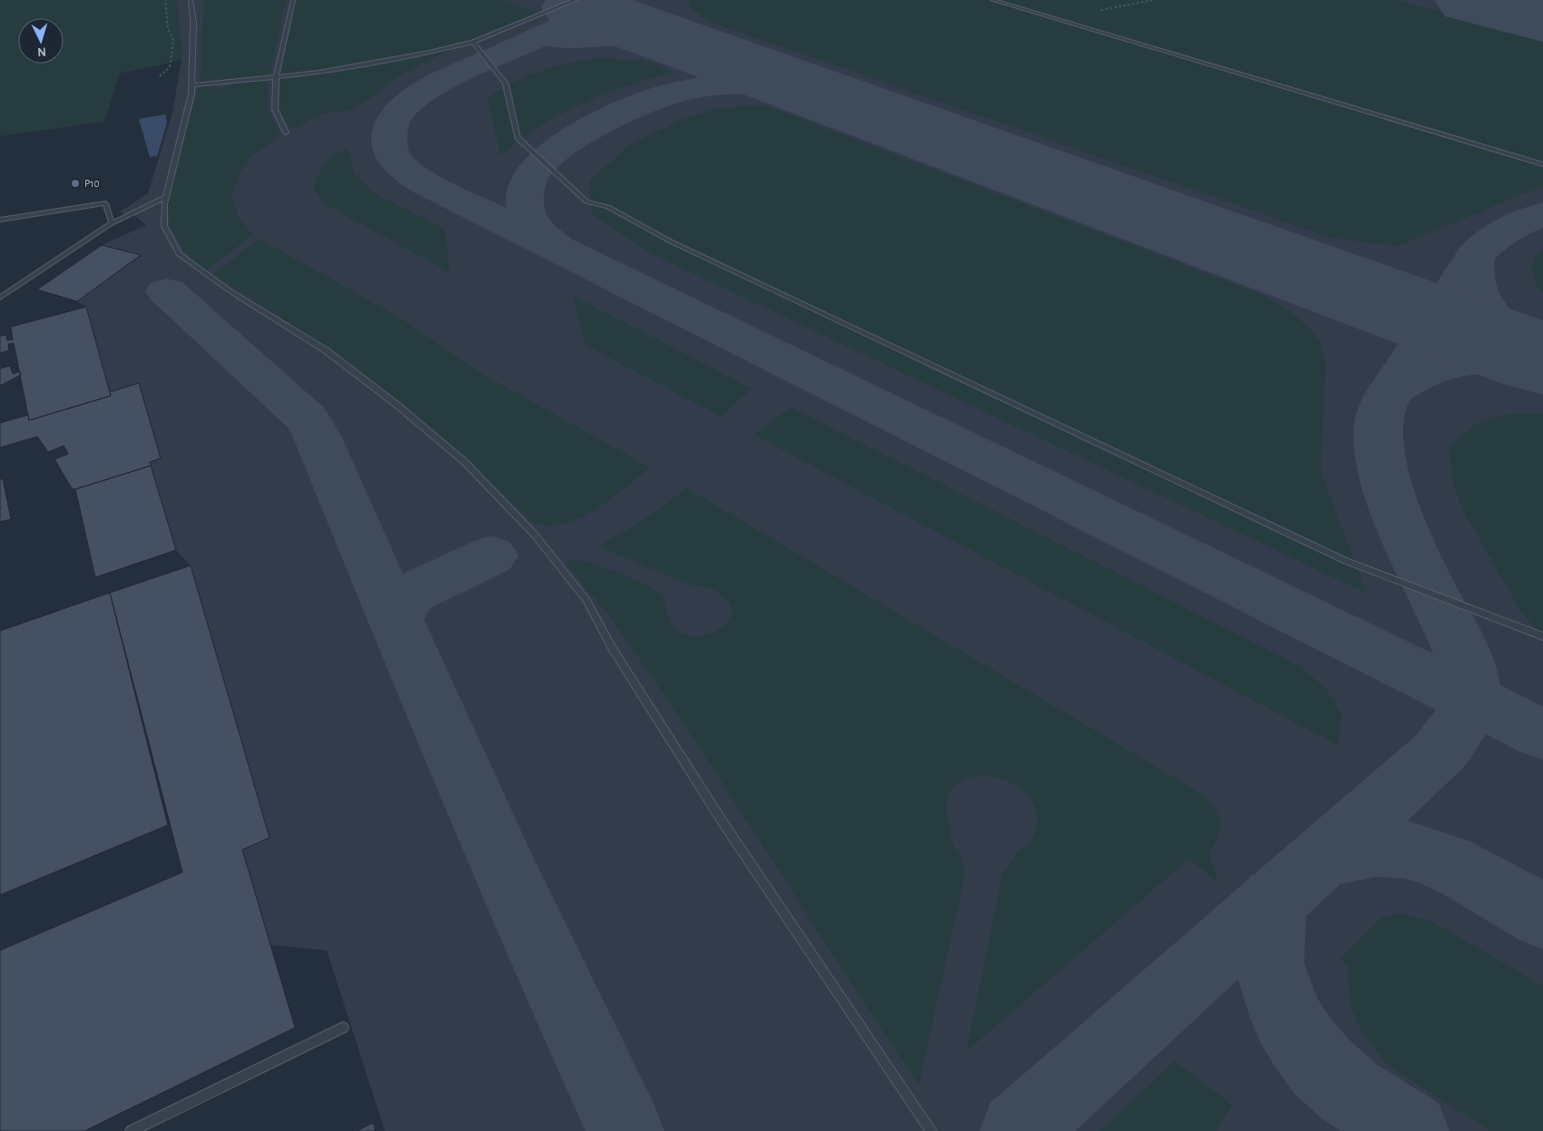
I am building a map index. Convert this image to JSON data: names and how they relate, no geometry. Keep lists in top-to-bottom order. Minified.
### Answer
{"places":["P10"],"north":"bottom"}
